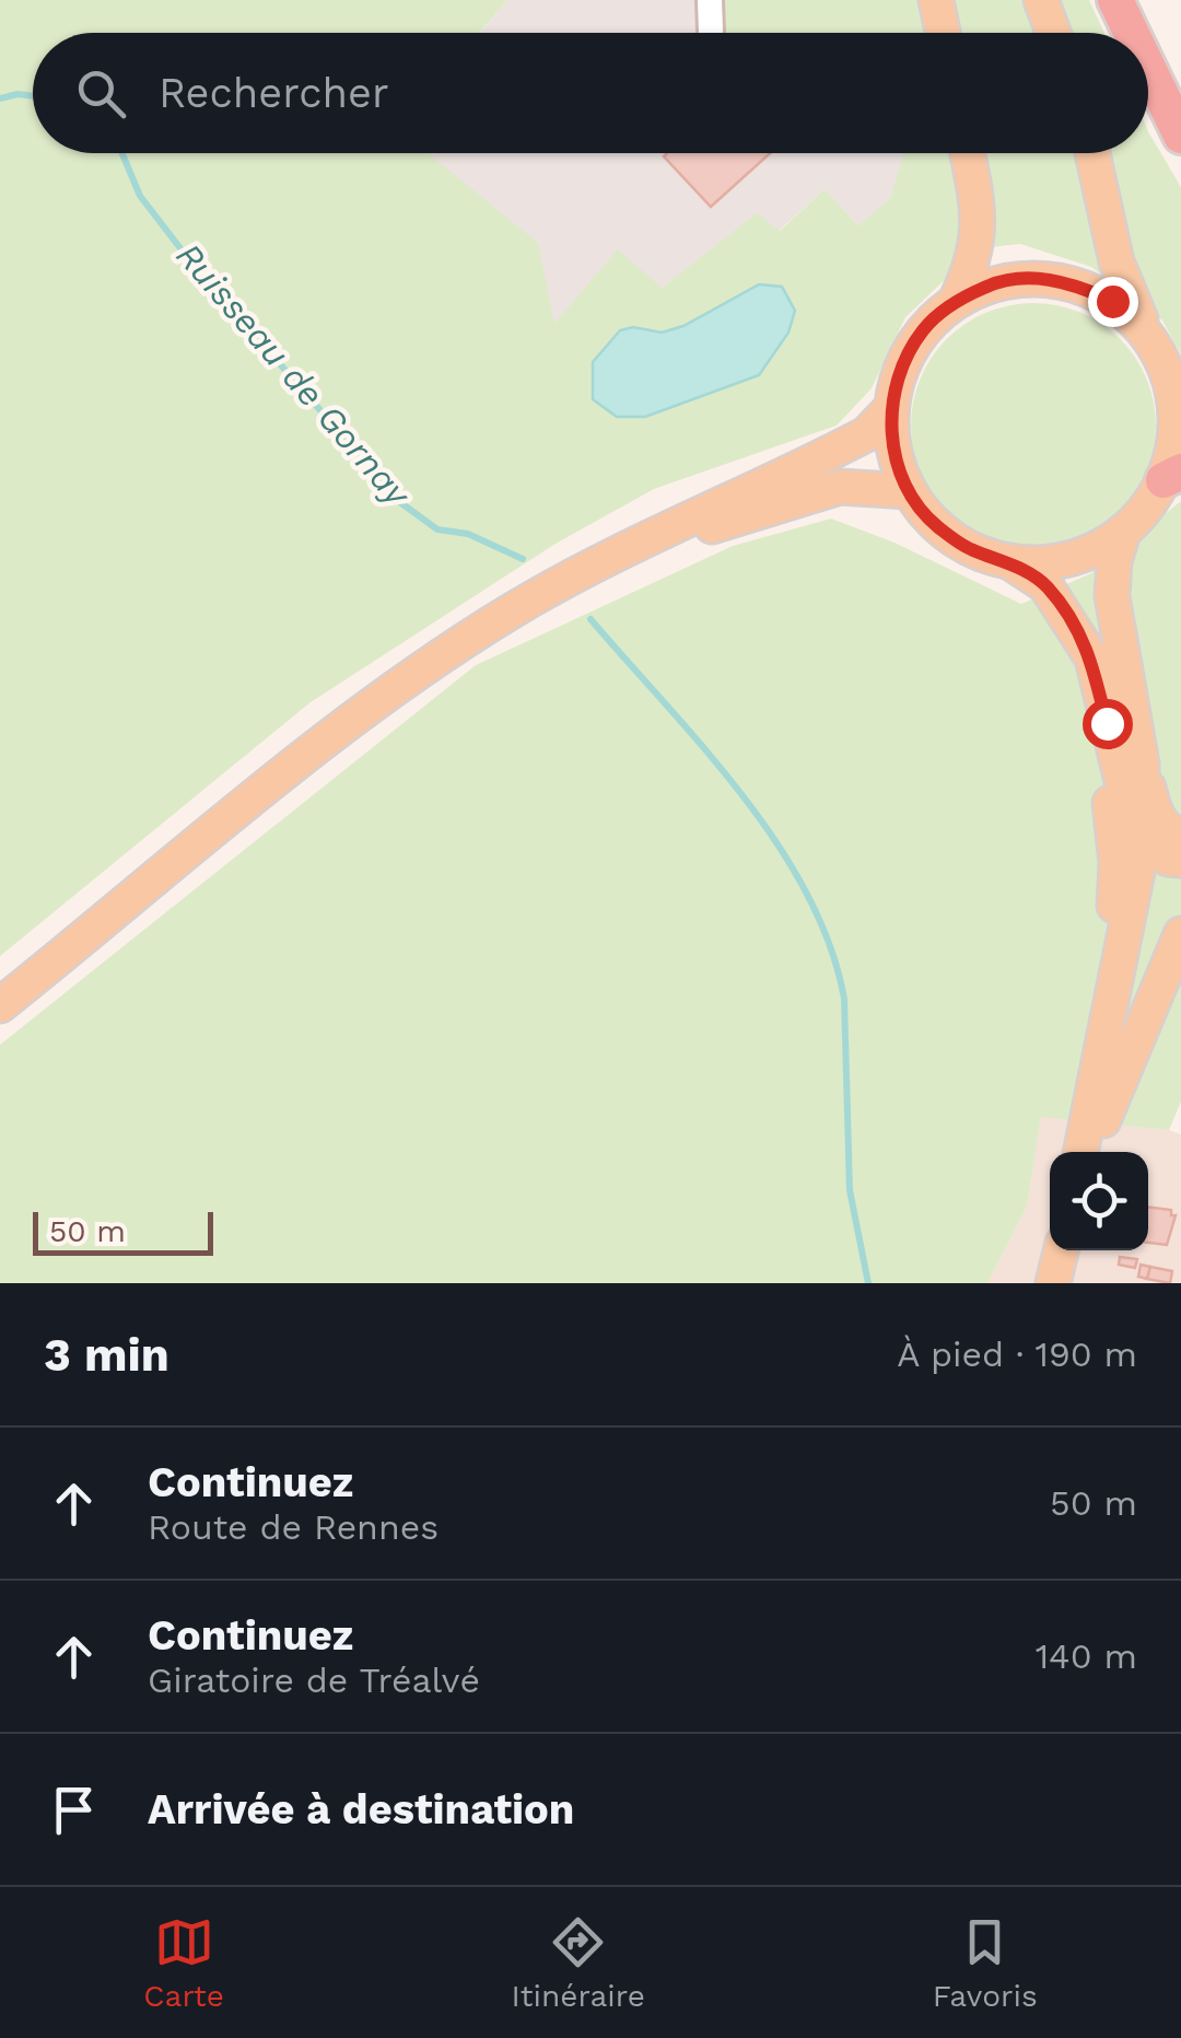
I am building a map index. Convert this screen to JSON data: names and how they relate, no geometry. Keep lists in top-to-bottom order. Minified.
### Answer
{"water":["Ruisseau de Gornay"],"scale_bar":"50 m","page":{"search":"Rechercher","scale":"50 m","heading":["3 min","À pied · 190 m"],"list":[["Continuez","Route de Rennes","50 m"],["Continuez","Giratoire de Tréalvé","140 m"],"Arrivée à destination"],"nav":["Carte","Itinéraire","Favoris"]}}
